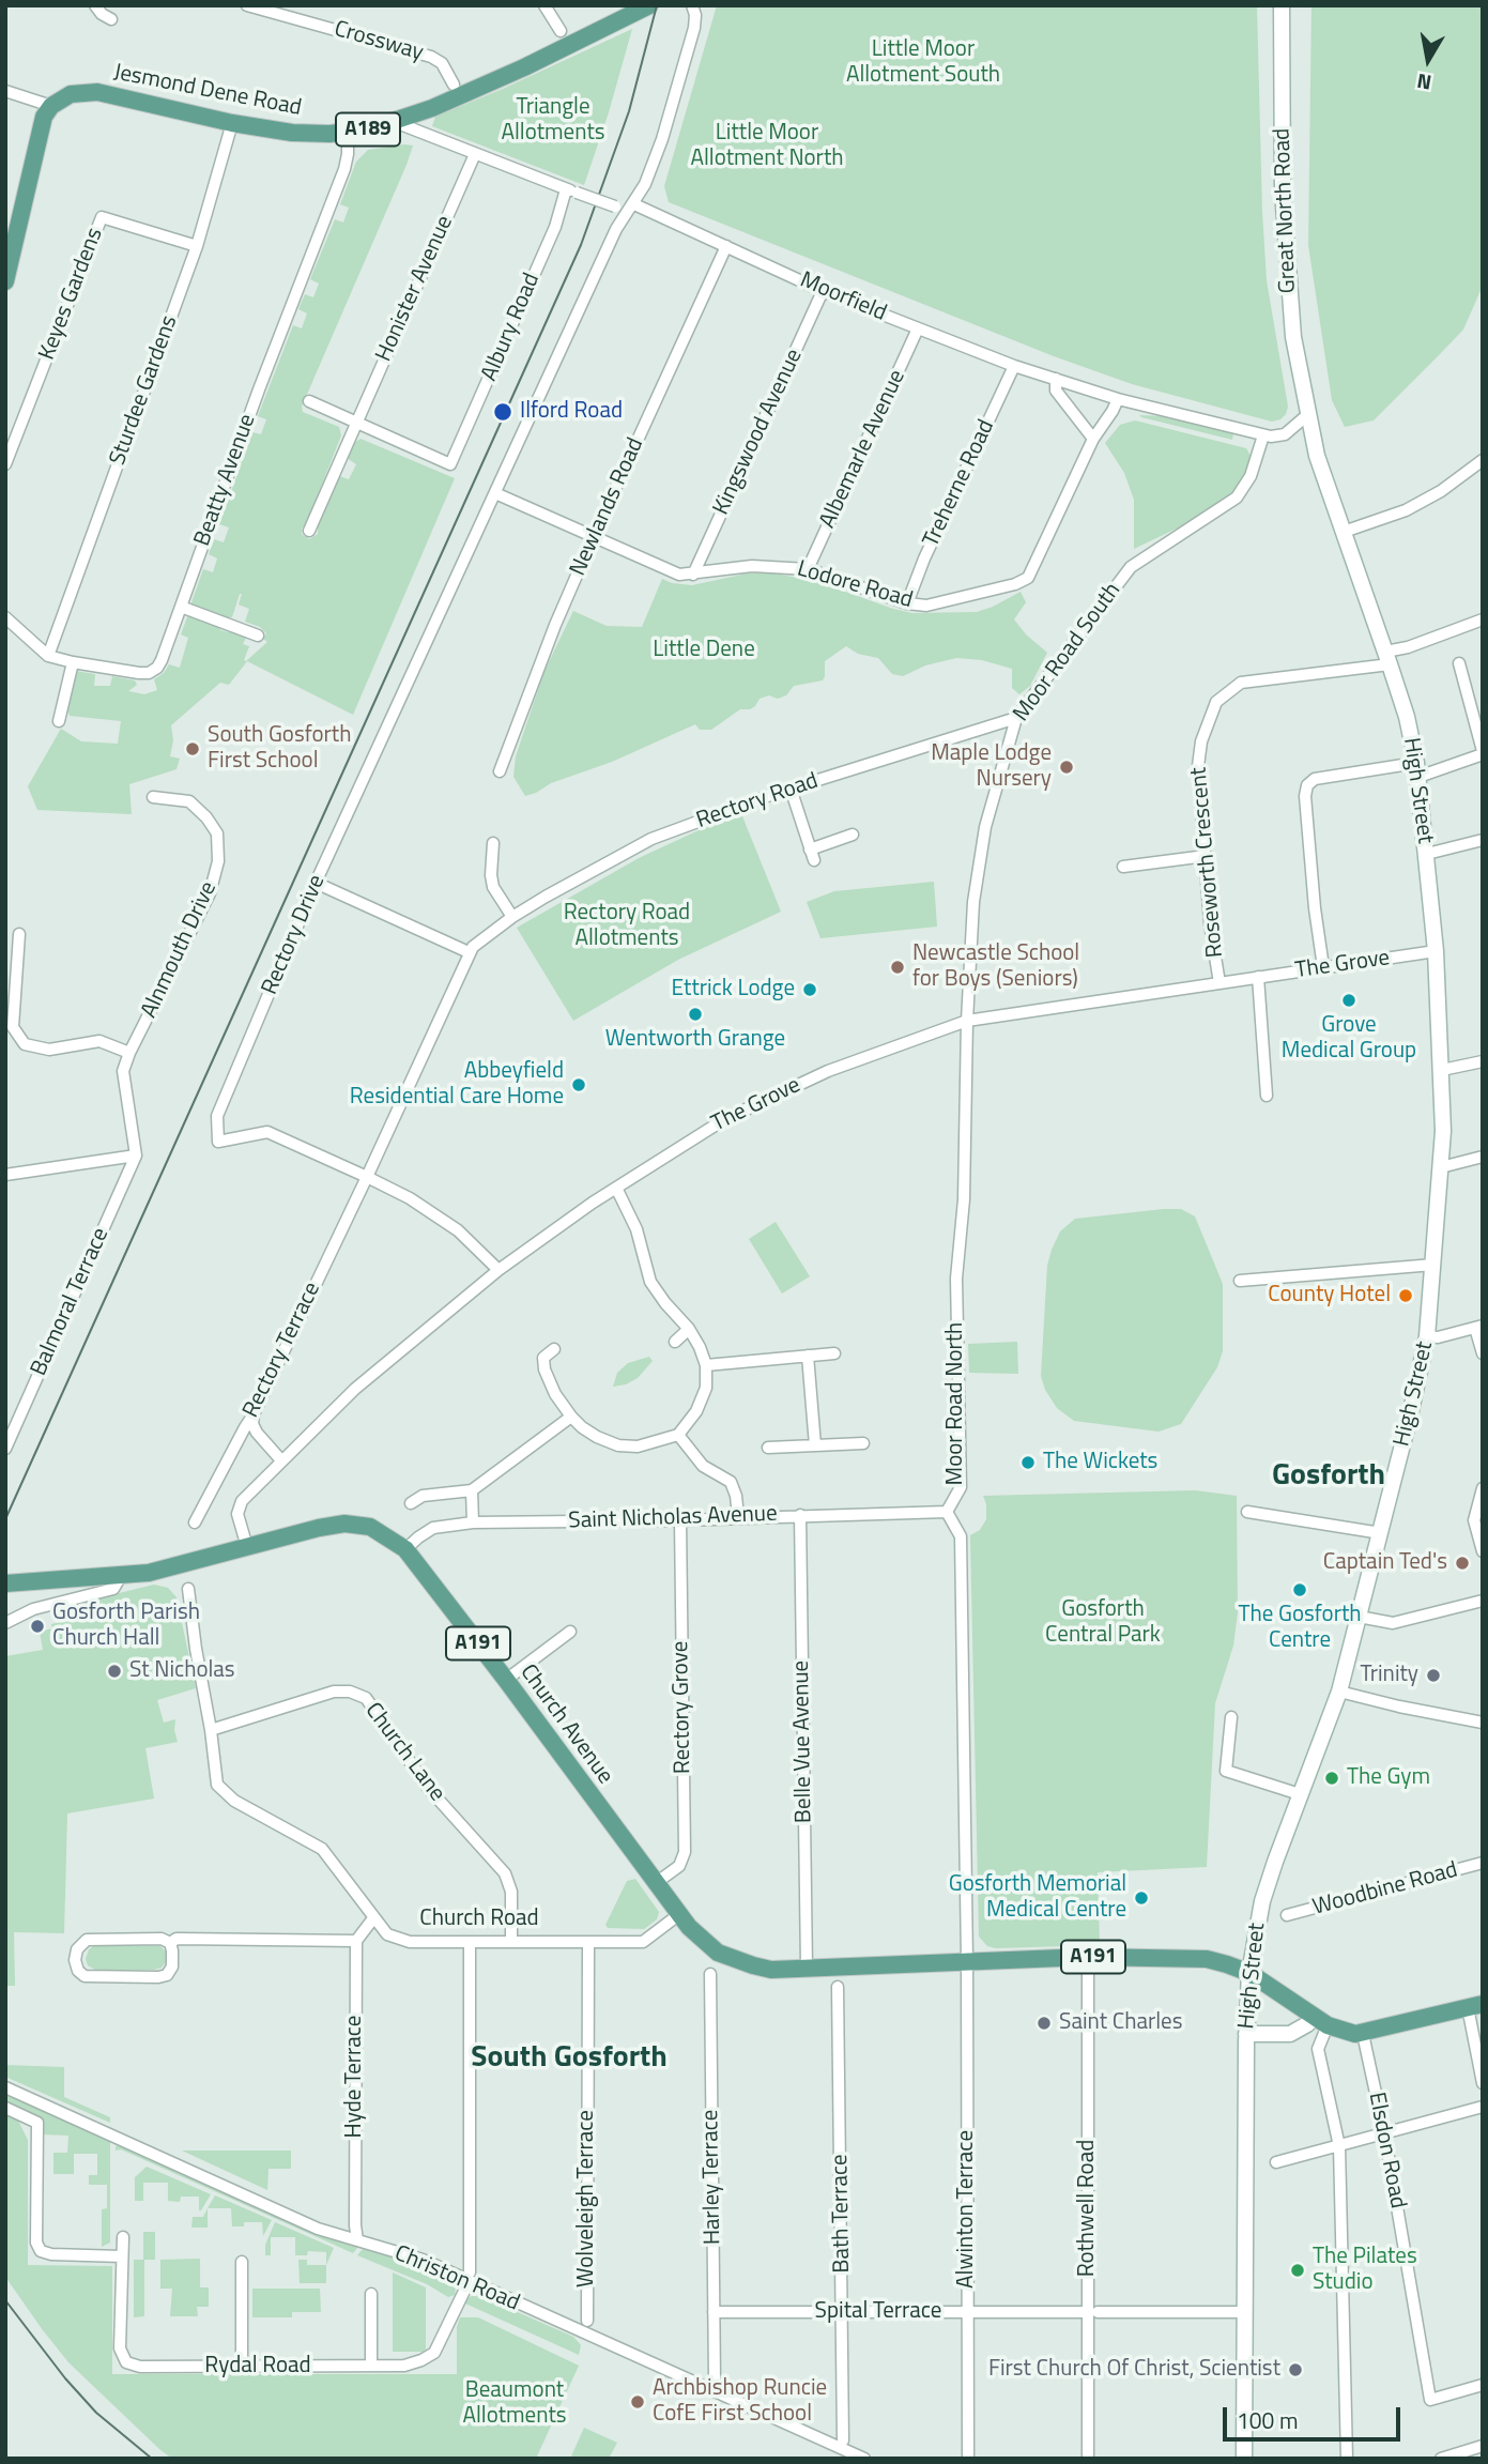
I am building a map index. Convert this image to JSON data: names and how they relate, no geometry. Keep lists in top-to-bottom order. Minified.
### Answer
{"streets":{"main road":["Jesmond Dene Road","A189","Great North Road","High Street","A191","Church Avenue"],"street":["Crossway","Honister Avenue","Keyes Gardens","Moorfield","Albury Road","Sturdee Gardens","Kingswood Avenue","Albemarle Avenue","Beatty Avenue","Treherne Road","Newlands Road","Lodore Road","Moor Road South","Rectory Road","Roseworth Crescent","Rectory Drive","Alnmouth Drive","The Grove","Balmoral Terrace","Rectory Terrace","Moor Road North","Saint Nicholas Avenue","Rectory Grove","Belle Vue Avenue","Church Lane","Woodbine Road","Church Road","Hyde Terrace","Elsdon Road","Harley Terrace","Wolveleigh Terrace","Rothwell Road","Alwinton Terrace","Bath Terrace","Christon Road","Spital Terrace","Rydal Road"]},"crossings":[["Jesmond Dene Road","Moorfield"],["Jesmond Dene Road","Sturdee Gardens"],["Jesmond Dene Road","Beatty Avenue"],["Great North Road","High Street"],["Honister Avenue","Moorfield"],["Honister Avenue","Albury Road"],["Keyes Gardens","Sturdee Gardens"],["Moorfield","Albury Road"],["Moorfield","Kingswood Avenue"],["Moorfield","Albemarle Avenue"],["Moorfield","Treherne Road"],["Moorfield","Newlands Road"],["Moorfield","Lodore Road"],["Moorfield","Moor Road South"],["Sturdee Gardens","Beatty Avenue"],["Kingswood Avenue","Lodore Road"],["Albemarle Avenue","Lodore Road"],["Treherne Road","Lodore Road"],["Newlands Road","Lodore Road"],["Lodore Road","Rectory Drive"],["Moor Road South","Rectory Road"],["Moor Road South","The Grove"],["Moor Road South","Moor Road North"],["High Street","Roseworth Crescent"],["High Street","The Grove"],["High Street","A191"],["High Street","Spital Terrace"],["Rectory Road","Rectory Drive"],["Rectory Road","Rectory Terrace"],["Roseworth Crescent","The Grove"],["Rectory Drive","Rectory Terrace"],["Alnmouth Drive","Balmoral Terrace"],["The Grove","Moor Road North"],["The Grove","Church Avenue"],["Moor Road North","Saint Nicholas Avenue"],["Moor Road North","A191"],["Moor Road North","Alwinton Terrace"],["Saint Nicholas Avenue","Rectory Grove"],["Saint Nicholas Avenue","Church Avenue"],["Saint Nicholas Avenue","Belle Vue Avenue"],["A191","Church Avenue"],["A191","Belle Vue Avenue"],["A191","Church Road"],["A191","Elsdon Road"],["A191","Rothwell Road"],["A191","Alwinton Terrace"],["Rectory Grove","Church Avenue"],["Church Avenue","Church Road"],["Church Lane","Church Road"],["Church Road","Wolveleigh Terrace"],["Hyde Terrace","Christon Road"],["Harley Terrace","Spital Terrace"],["Rothwell Road","Spital Terrace"],["Alwinton Terrace","Spital Terrace"],["Bath Terrace","Spital Terrace"],["Christon Road","Rydal Road"]],"districts":["Gosforth","South Gosforth"],"parks":["Little Moor Allotment South","Triangle Allotments","Little Moor Allotment North","Little Dene","Rectory Road Allotments","Gosforth Central Park","Beaumont Allotments"],"places":["Ilford Road","South Gosforth First School","Maple Lodge Nursery","Newcastle School for Boys (Seniors)","Ettrick Lodge","Grove Medical Group","Wentworth Grange","Abbeyfield Residential Care Home","County Hotel","The Wickets","Captain Ted's","The Gosforth Centre","Gosforth Parish Church Hall","St Nicholas","Trinity","The Gym","Gosforth Memorial Medical Centre","Saint Charles","The Pilates Studio","First Church Of Christ, Scientist","Archbishop Runcie CofE First School"],"scale_bar":"100 m","north":"bottom"}
